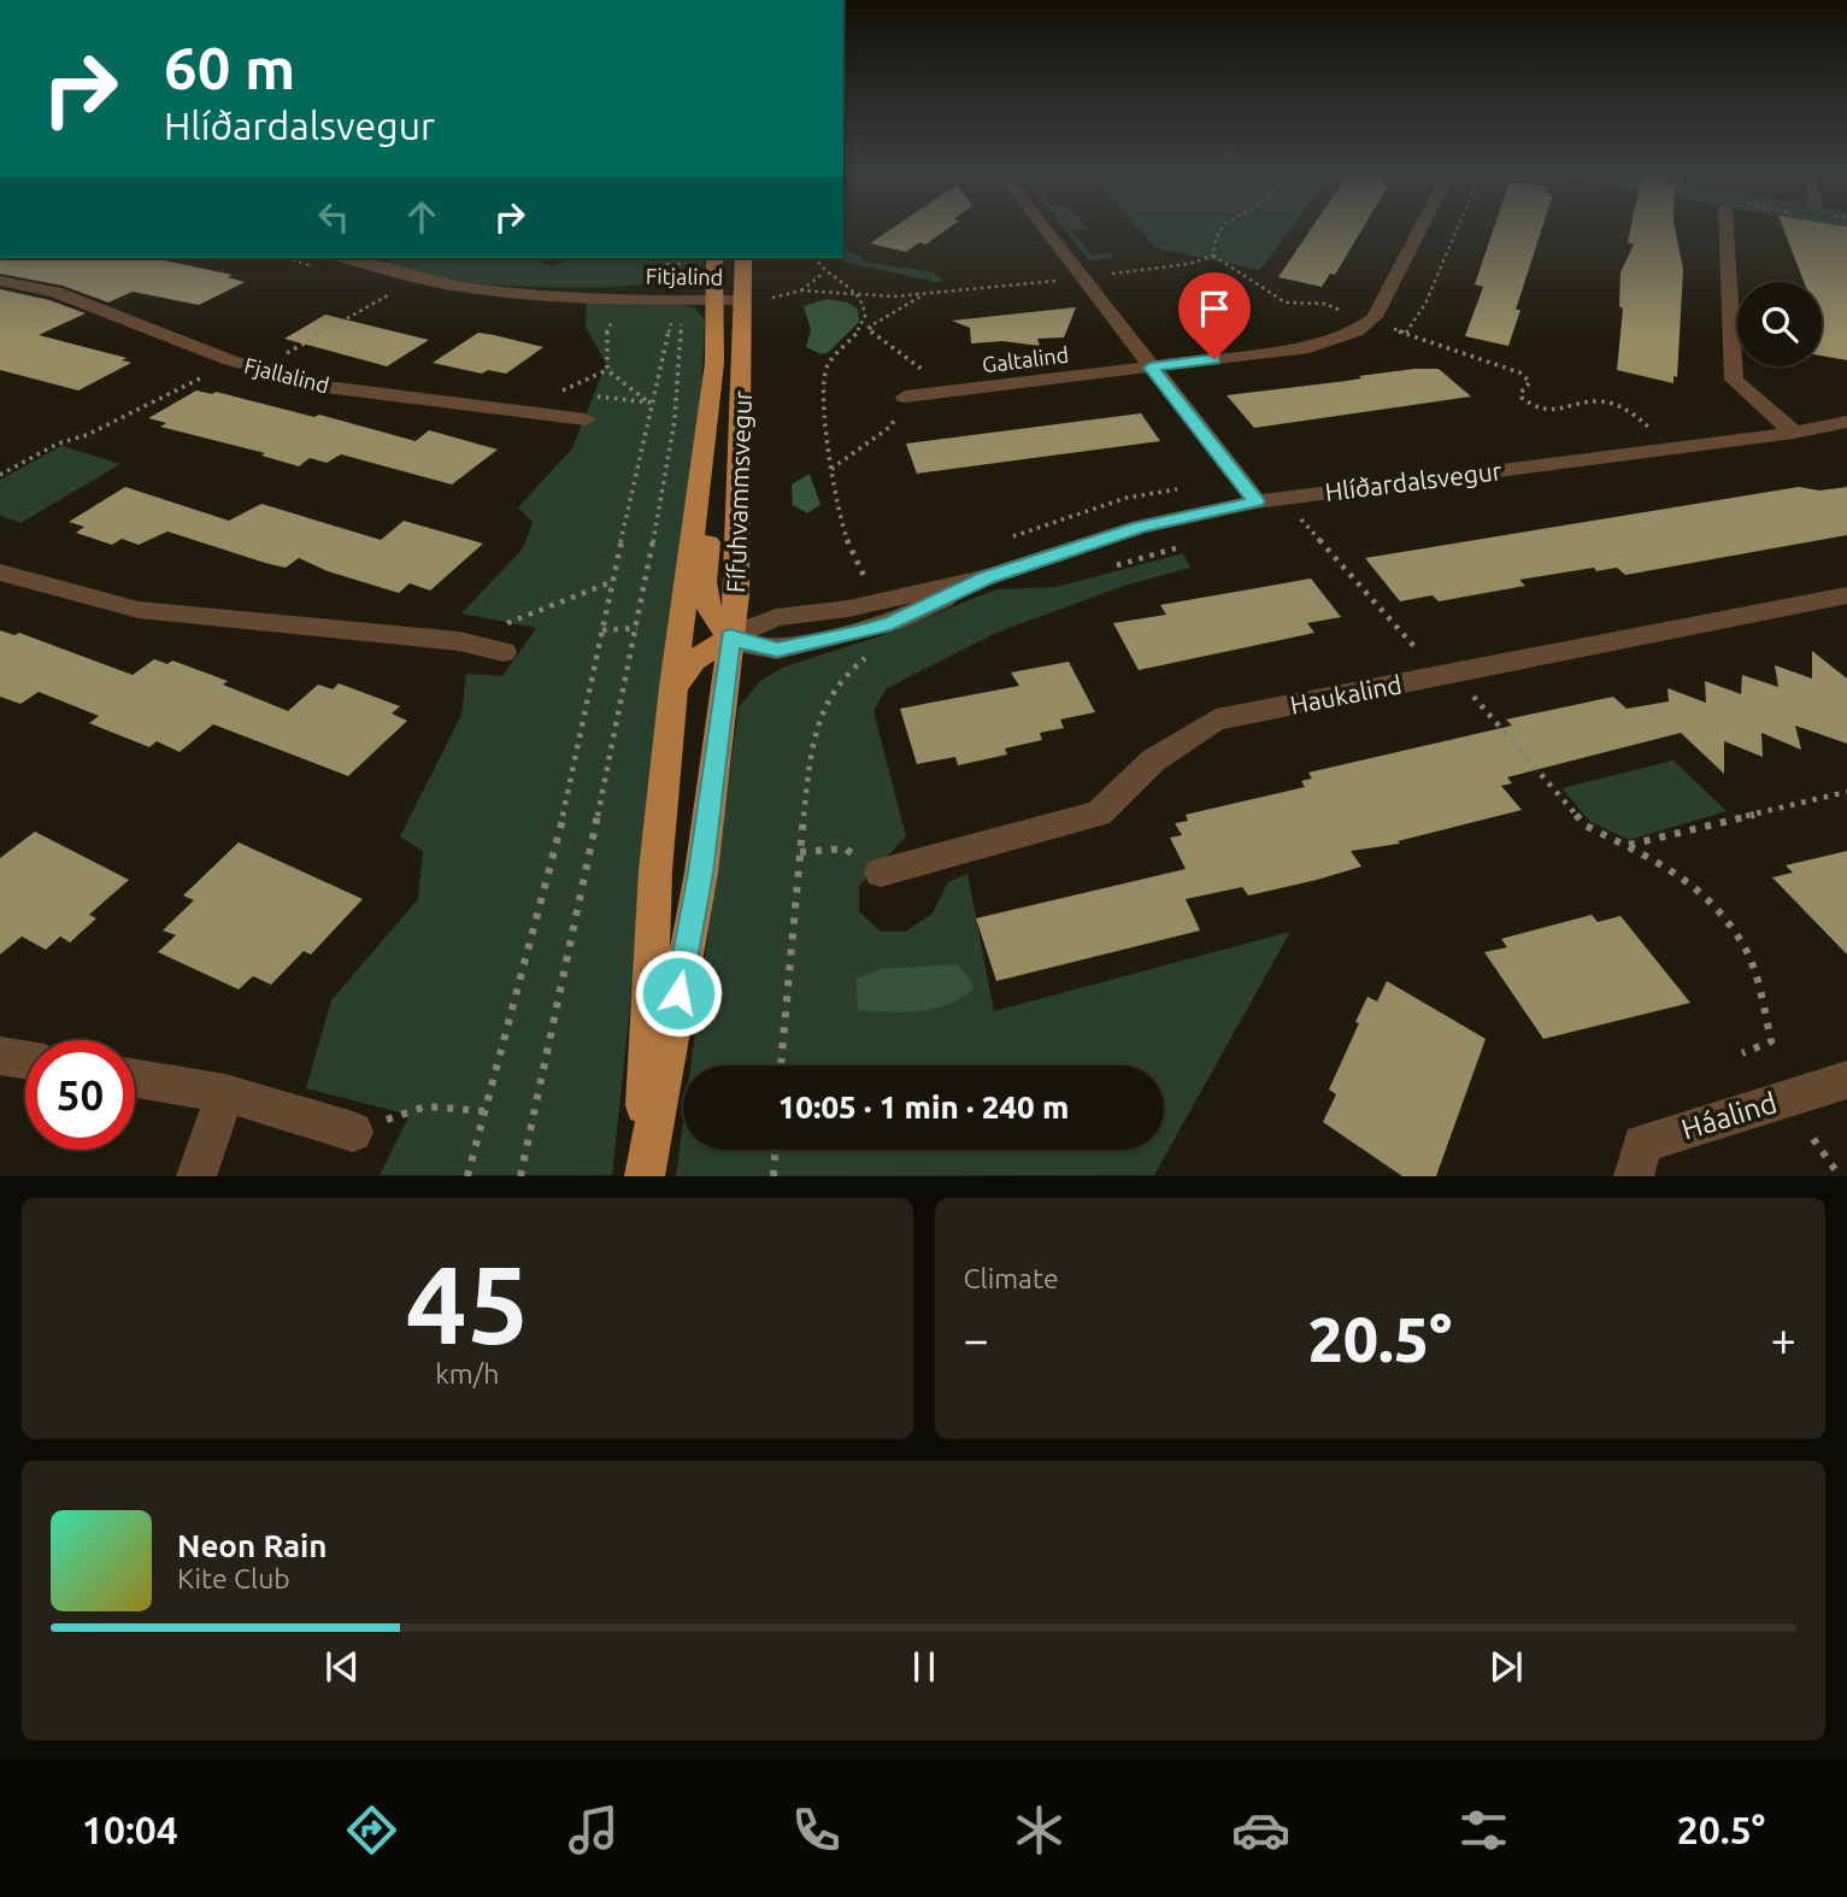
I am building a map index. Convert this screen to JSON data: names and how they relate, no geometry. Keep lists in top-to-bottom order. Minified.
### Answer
{"streets":{"main road":["Fífuhvammsvegur"],"street":["Fitjalind","Galtalind","Fjallalind","Hlíðardalsvegur","Haukalind","Háalind"]},"crossings":[["Fitjalind","Fífuhvammsvegur"],["Hlíðardalsvegur","Fífuhvammsvegur"]],"page":{"turn":["60 m","Hlíðardalsvegur"],"limit":"50","trip":"10:05 · 1 min · 240 m","tile":[["45","km/h"],"Climate"],"heat":["−","20.5°","+"],"song":["Neon Rain","Kite Club"],"tabs":["10:04","20.5°"]}}
